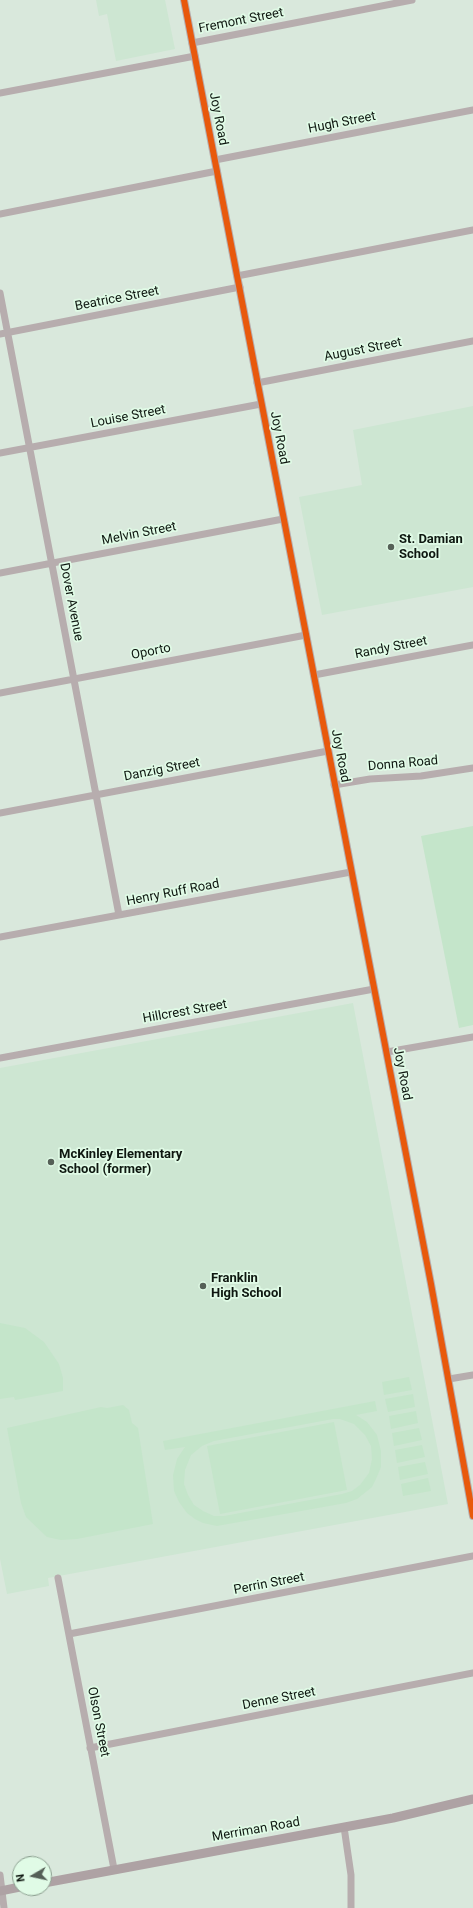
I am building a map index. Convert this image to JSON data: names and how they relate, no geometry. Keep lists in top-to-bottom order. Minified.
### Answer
{"streets":{"main road":["Merriman Road"],"street":["Fremont Street","Joy Road","Hugh Street","Beatrice Street","August Street","Louise Street","Melvin Street","Dover Avenue","Randy Street","Oporto","Donna Road","Danzig Street","Henry Ruff Road","Hillcrest Street","Perrin Street","Denne Street","Olson Street"]},"crossings":[["Fremont Street","Joy Road"],["Joy Road","Hugh Street"],["Joy Road","Beatrice Street"],["Joy Road","August Street"],["Joy Road","Louise Street"],["Joy Road","Melvin Street"],["Joy Road","Randy Street"],["Joy Road","Oporto"],["Joy Road","Donna Road"],["Joy Road","Danzig Street"],["Joy Road","Henry Ruff Road"],["Joy Road","Hillcrest Street"],["Beatrice Street","Dover Avenue"],["Louise Street","Dover Avenue"],["Melvin Street","Dover Avenue"],["Dover Avenue","Oporto"],["Dover Avenue","Danzig Street"],["Dover Avenue","Henry Ruff Road"],["Perrin Street","Olson Street"],["Denne Street","Olson Street"],["Olson Street","Merriman Road"]],"places":["St. Damian School","McKinley Elementary School (former)","Franklin High School"],"north":"left"}
